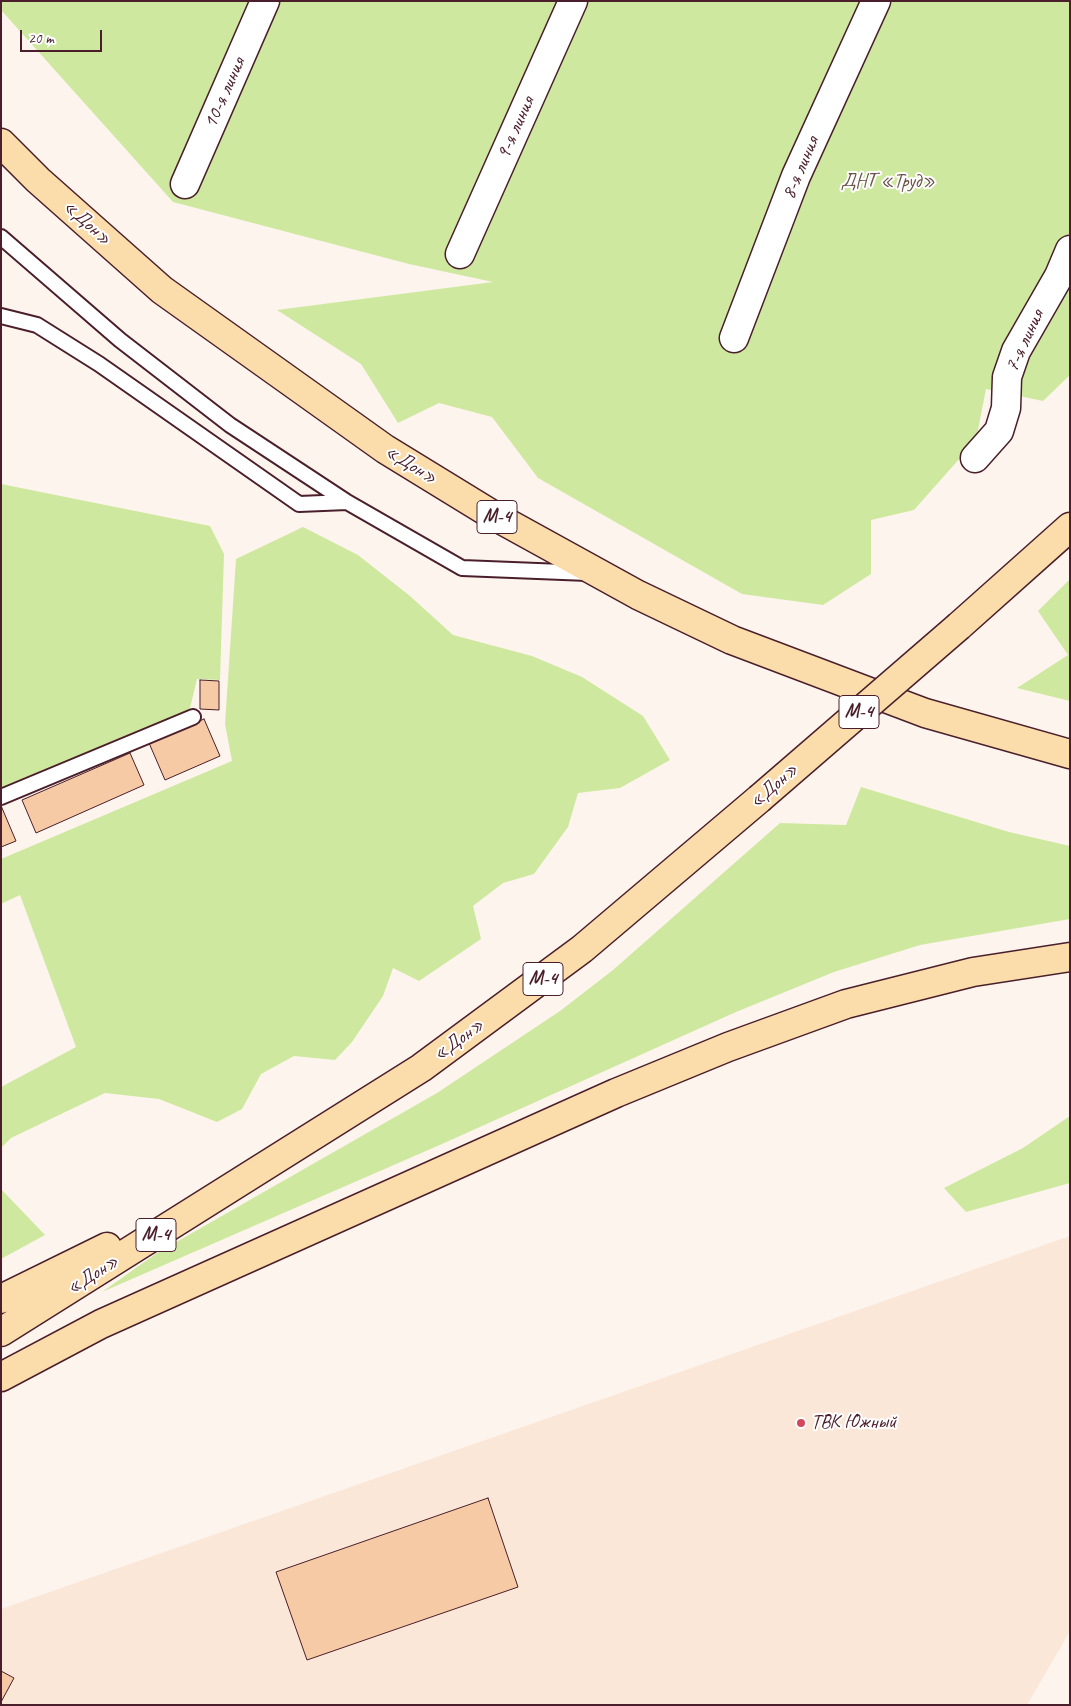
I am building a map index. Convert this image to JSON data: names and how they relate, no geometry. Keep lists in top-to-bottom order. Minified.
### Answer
{"streets":{"highway":["«Дон»","М-4"],"street":["10-я линия","9-я линия","8-я линия","7-я линия"]},"parks":["ДНТ «Труд»"],"places":["ТВК Южный"],"scale_bar":"20 m"}
